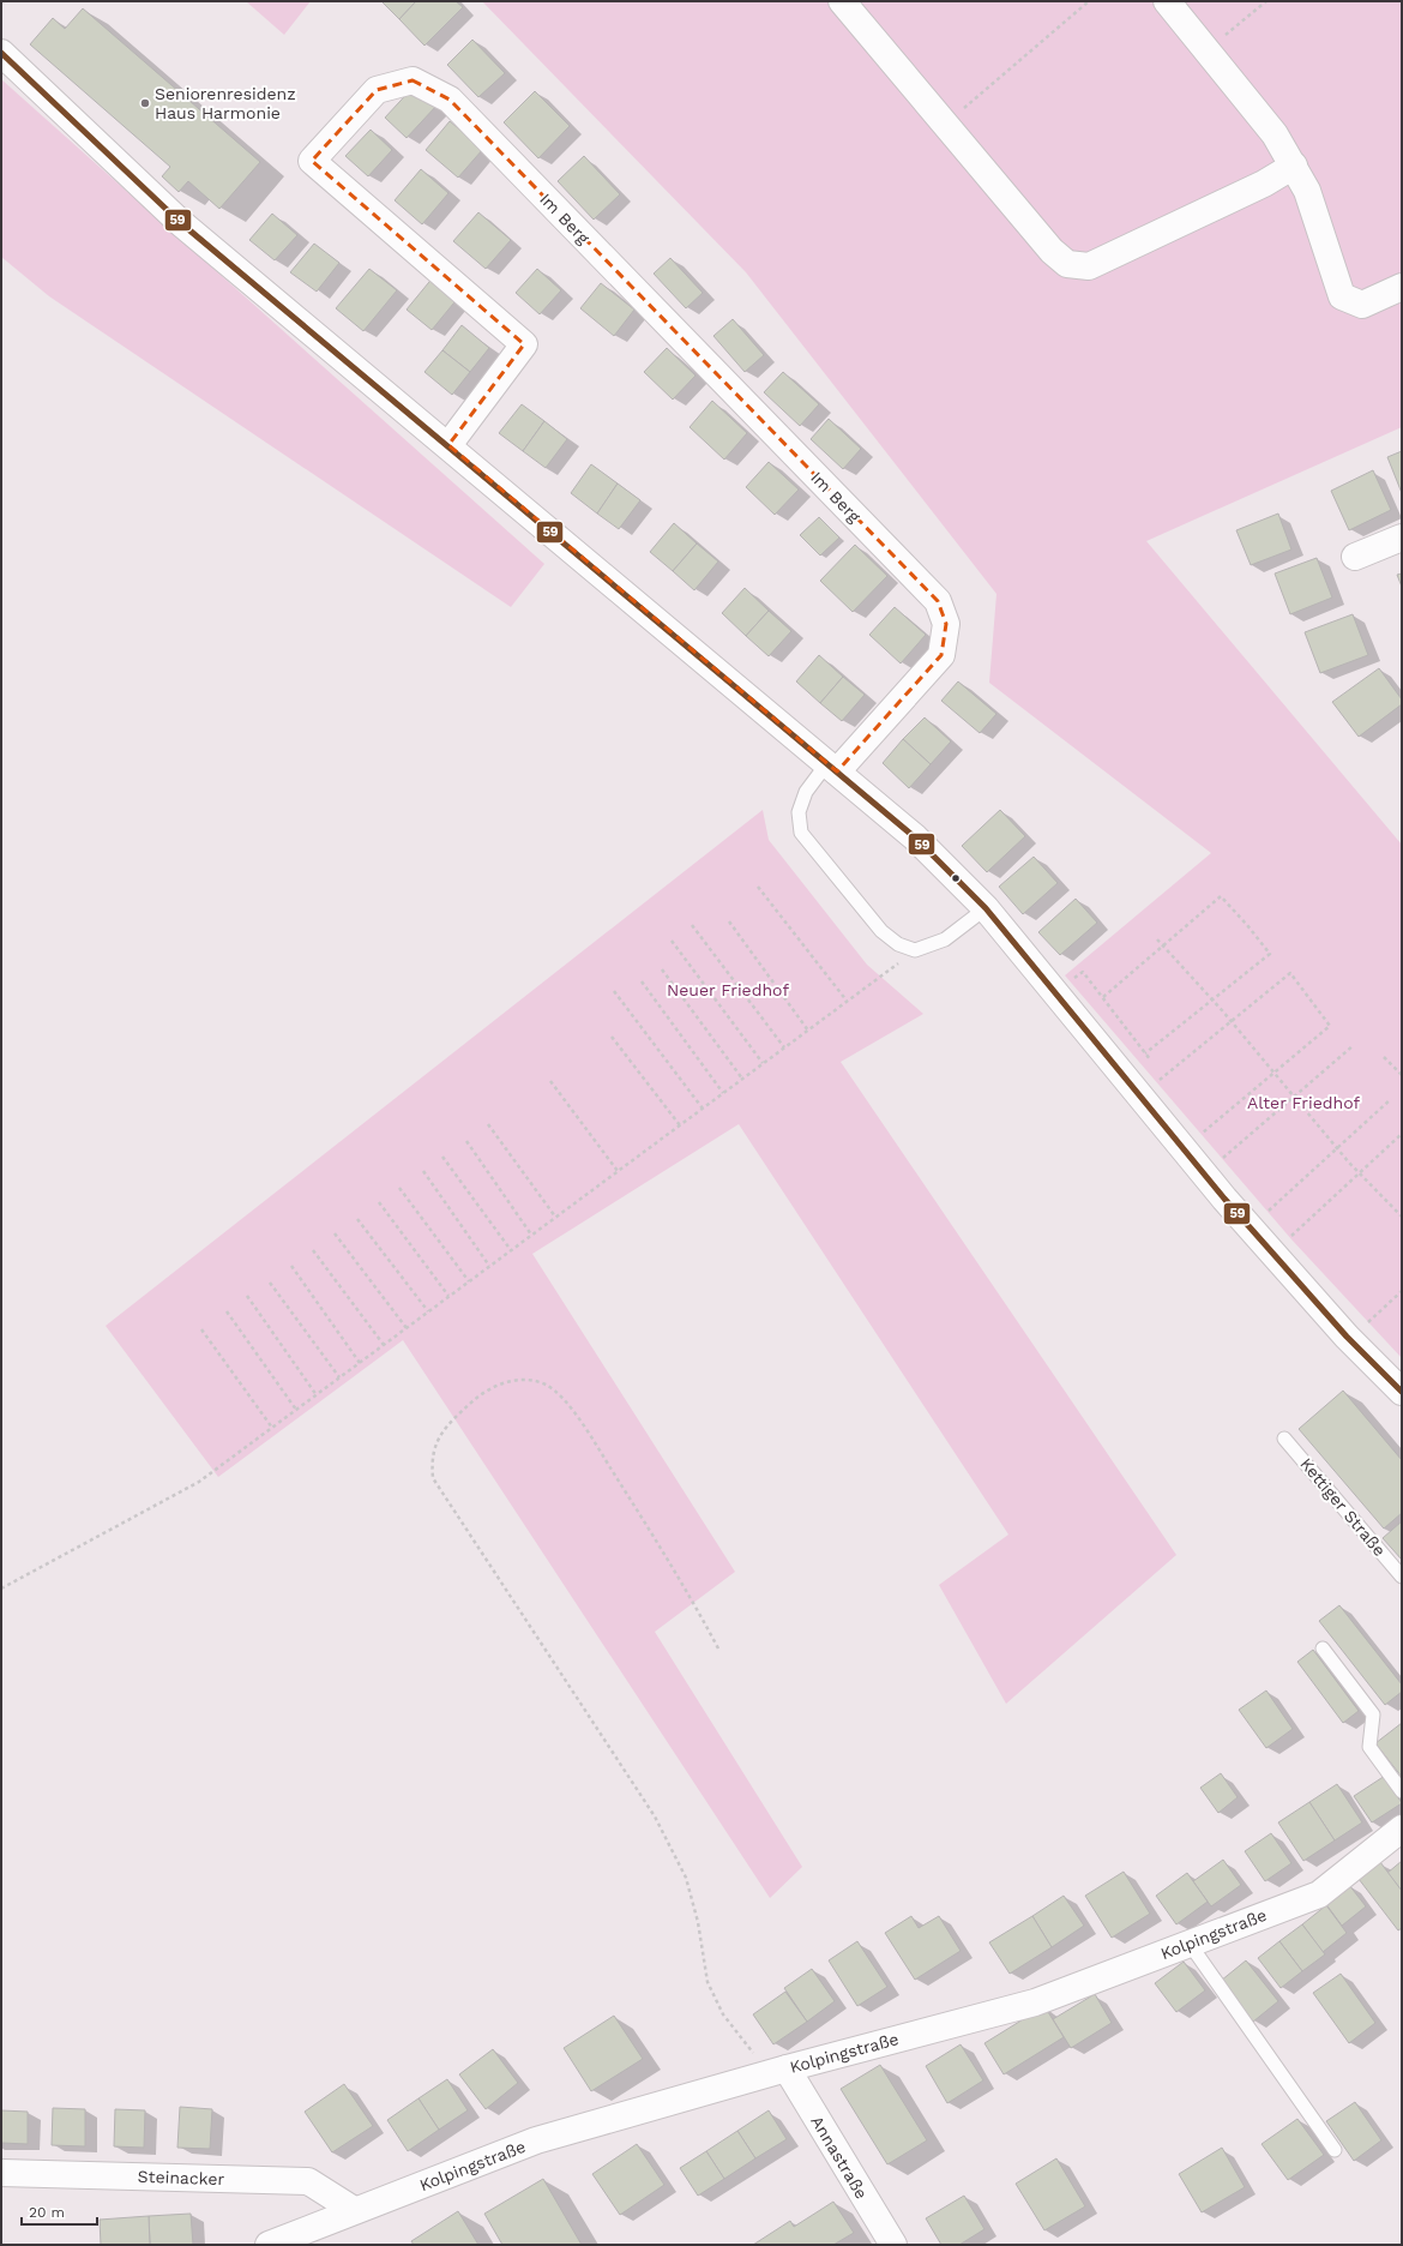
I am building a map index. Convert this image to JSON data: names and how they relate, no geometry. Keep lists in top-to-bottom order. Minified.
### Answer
{"streets":{"street":["Im Berg","Kolpingstraße","Annastraße","Steinacker"],"lane":["Kettiger Straße"]},"crossings":[["Kolpingstraße","Annastraße"],["Kolpingstraße","Steinacker"]],"parks":["Neuer Friedhof","Alter Friedhof"],"places":["Seniorenresidenz Haus Harmonie"],"lines":["transit line 59"],"scale_bar":"20 m"}
